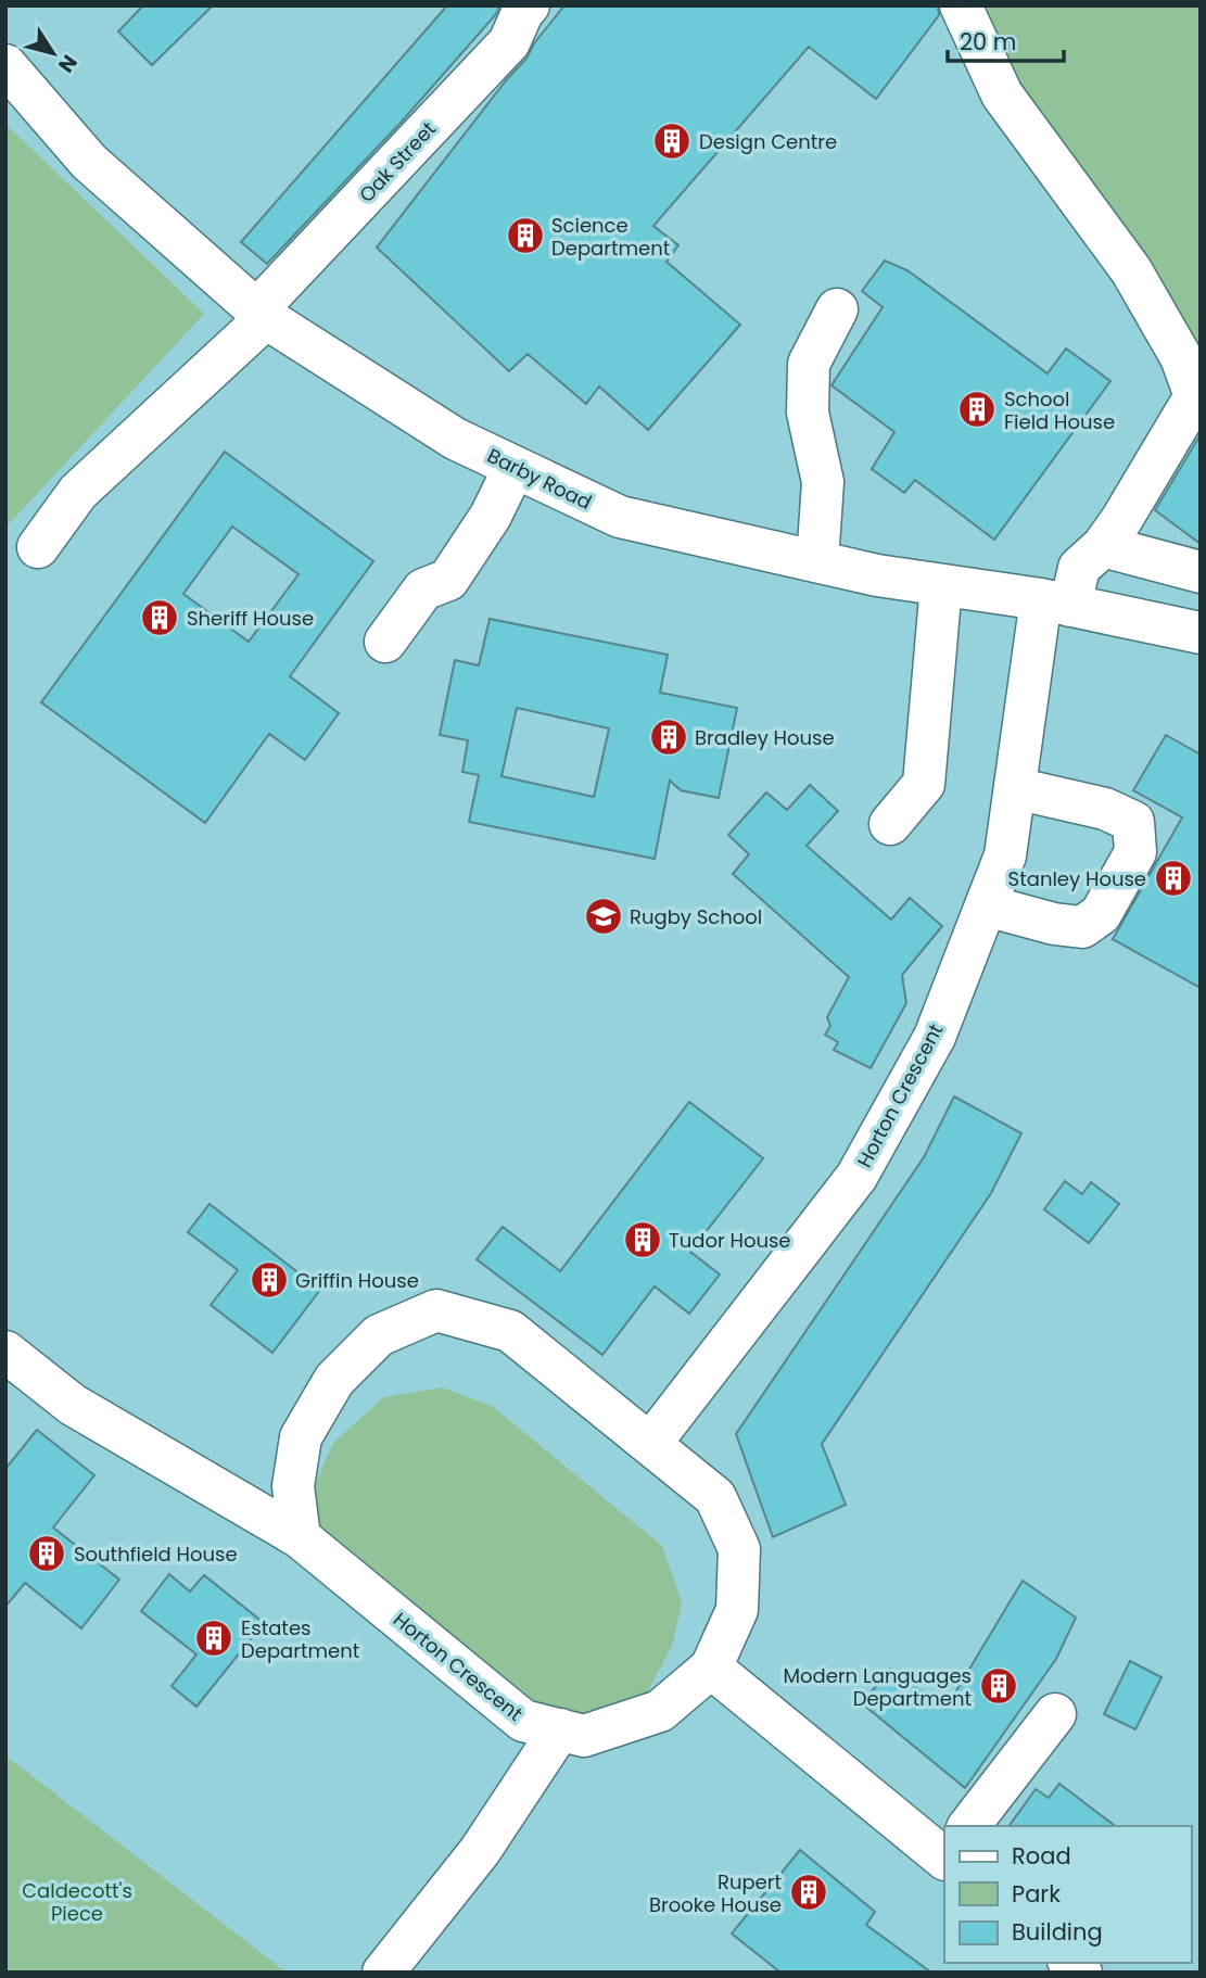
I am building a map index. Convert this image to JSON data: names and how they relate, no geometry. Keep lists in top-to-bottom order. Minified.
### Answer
{"streets":{"street":["Oak Street","Barby Road","Horton Crescent"]},"crossings":[["Oak Street","Barby Road"],["Barby Road","Horton Crescent"]],"parks":["Caldecott's Piece"],"places":{"building":["Design Centre","Science Department","School Field House","Sheriff House","Bradley House","Stanley House","Tudor House","Griffin House","Southfield House","Estates Department","Modern Languages Department","Rupert Brooke House"],"school or university":["Rugby School"]},"legend":["Road","Park","Building"],"scale_bar":"20 m","north":"bottom right"}
